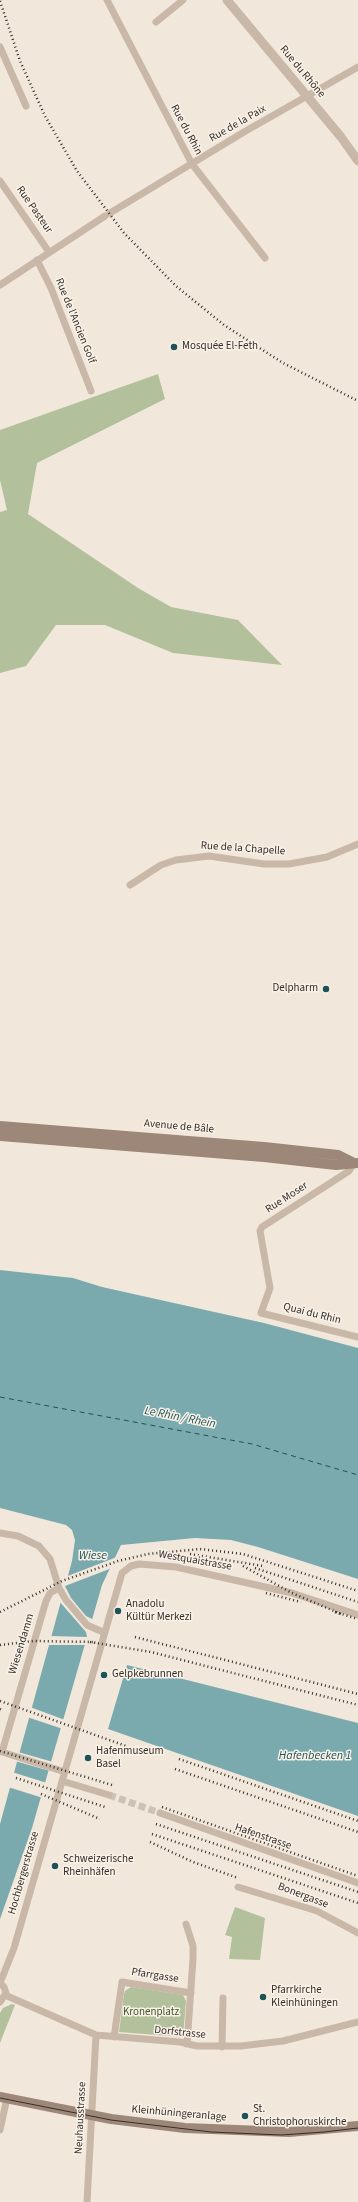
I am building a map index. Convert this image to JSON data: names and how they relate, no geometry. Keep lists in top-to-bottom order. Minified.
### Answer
{"streets":{"main road":["Avenue de Bâle","Kleinhüningeranlage"],"street":["Rue du Rhône","Rue de la Paix","Rue du Rhin","Rue Pasteur","Rue de l'Ancien Golf","Rue de la Chapelle","Rue Moser","Quai du Rhin","Westquaistrasse","Wiesendamm","Hafenstrasse","Hochbergerstrasse","Bonergasse","Pfarrgasse","Dorfstrasse","Neuhausstrasse"]},"crossings":[["Rue du Rhône","Rue de la Paix"],["Rue de la Paix","Rue du Rhin"],["Rue de la Paix","Rue Pasteur"],["Rue de la Paix","Rue de l'Ancien Golf"],["Avenue de Bâle","Rue Moser"],["Rue Moser","Quai du Rhin"],["Westquaistrasse","Wiesendamm"],["Westquaistrasse","Hochbergerstrasse"],["Pfarrgasse","Dorfstrasse"],["Dorfstrasse","Neuhausstrasse"],["Kleinhüningeranlage","Neuhausstrasse"]],"water":["Le Rhin / Rhein","Wiese","Hafenbecken 1"],"parks":["Kronenplatz"],"places":["Mosquée El-Feth","Delpharm","Anadolu Kültür Merkezi","Gelpkebrunnen","Hafenmuseum Basel","Schweizerische Rheinhäfen","Pfarrkirche Kleinhüningen","St. Christophoruskirche"]}
